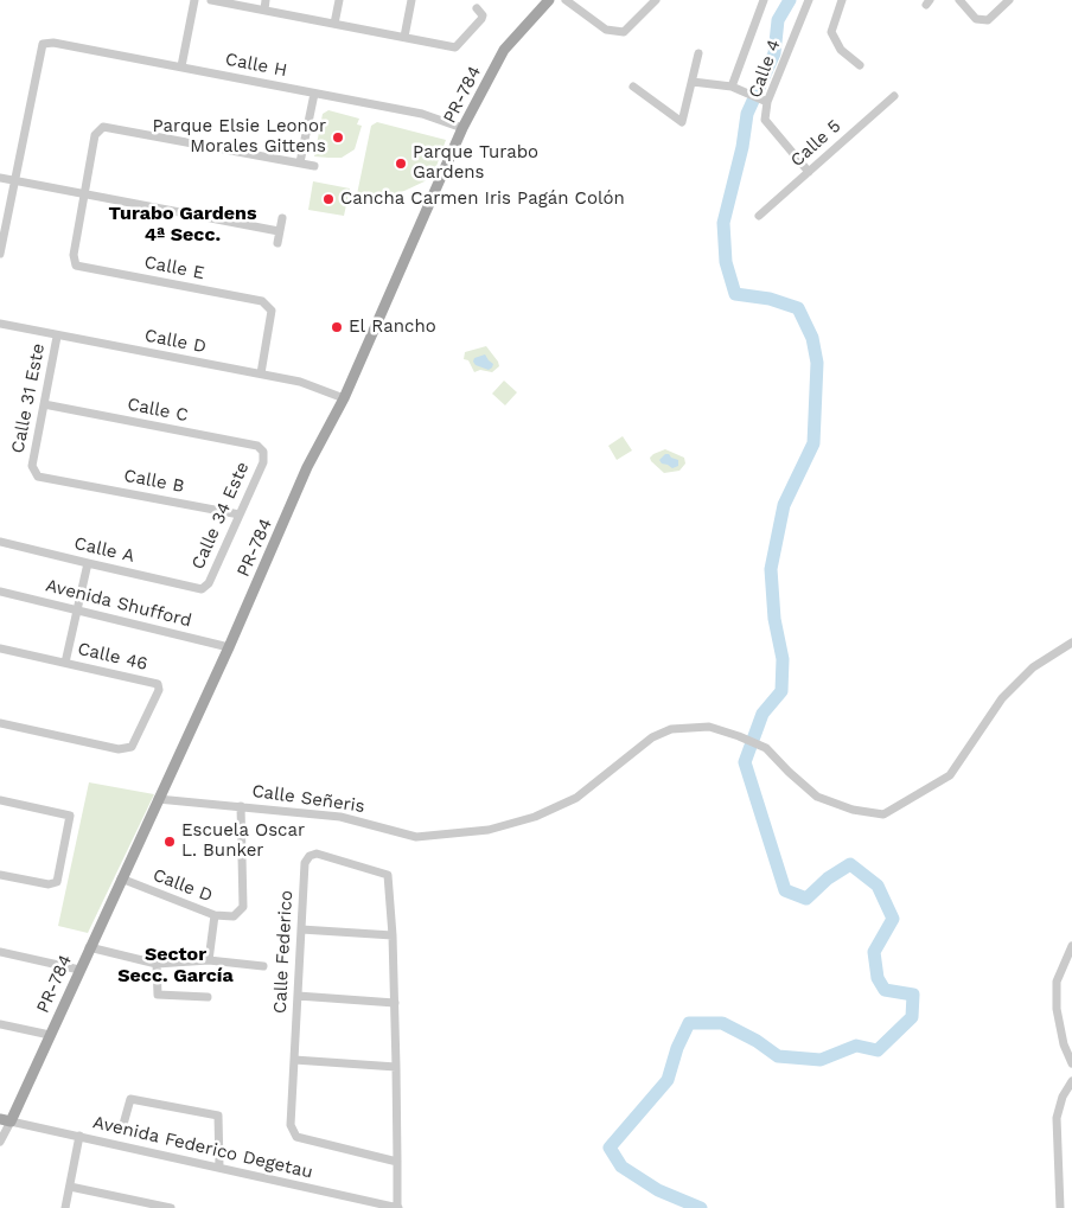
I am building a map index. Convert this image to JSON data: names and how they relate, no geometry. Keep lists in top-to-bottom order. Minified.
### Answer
{"streets":{"main road":["PR-784"],"street":["Calle H","Calle 4","Calle 5","Calle E","Calle D","Calle 31 Este","Calle C","Calle B","Calle 34 Este","Calle A","Avenida Shufford","Calle 46","Calle Señeris","Calle Federico","Avenida Federico Degetau"]},"crossings":[["Calle H","PR-784"],["Calle 4","Calle 5"],["PR-784","Calle D"],["PR-784","Avenida Shufford"],["PR-784","Calle Señeris"],["PR-784","Avenida Federico Degetau"],["Calle E","Calle D"],["Calle D","Calle 31 Este"],["Calle D","Calle Señeris"],["Calle 31 Este","Calle C"],["Calle 31 Este","Calle B"],["Calle C","Calle 34 Este"],["Calle B","Calle 34 Este"],["Calle 34 Este","Calle A"],["Calle Federico","Avenida Federico Degetau"]],"districts":["Turabo Gardens 4ª Secc.","Sector Secc. García"],"places":["Parque Elsie Leonor Morales Gittens","Parque Turabo Gardens","Cancha Carmen Iris Pagán Colón","El Rancho","Escuela Oscar L. Bunker"]}
